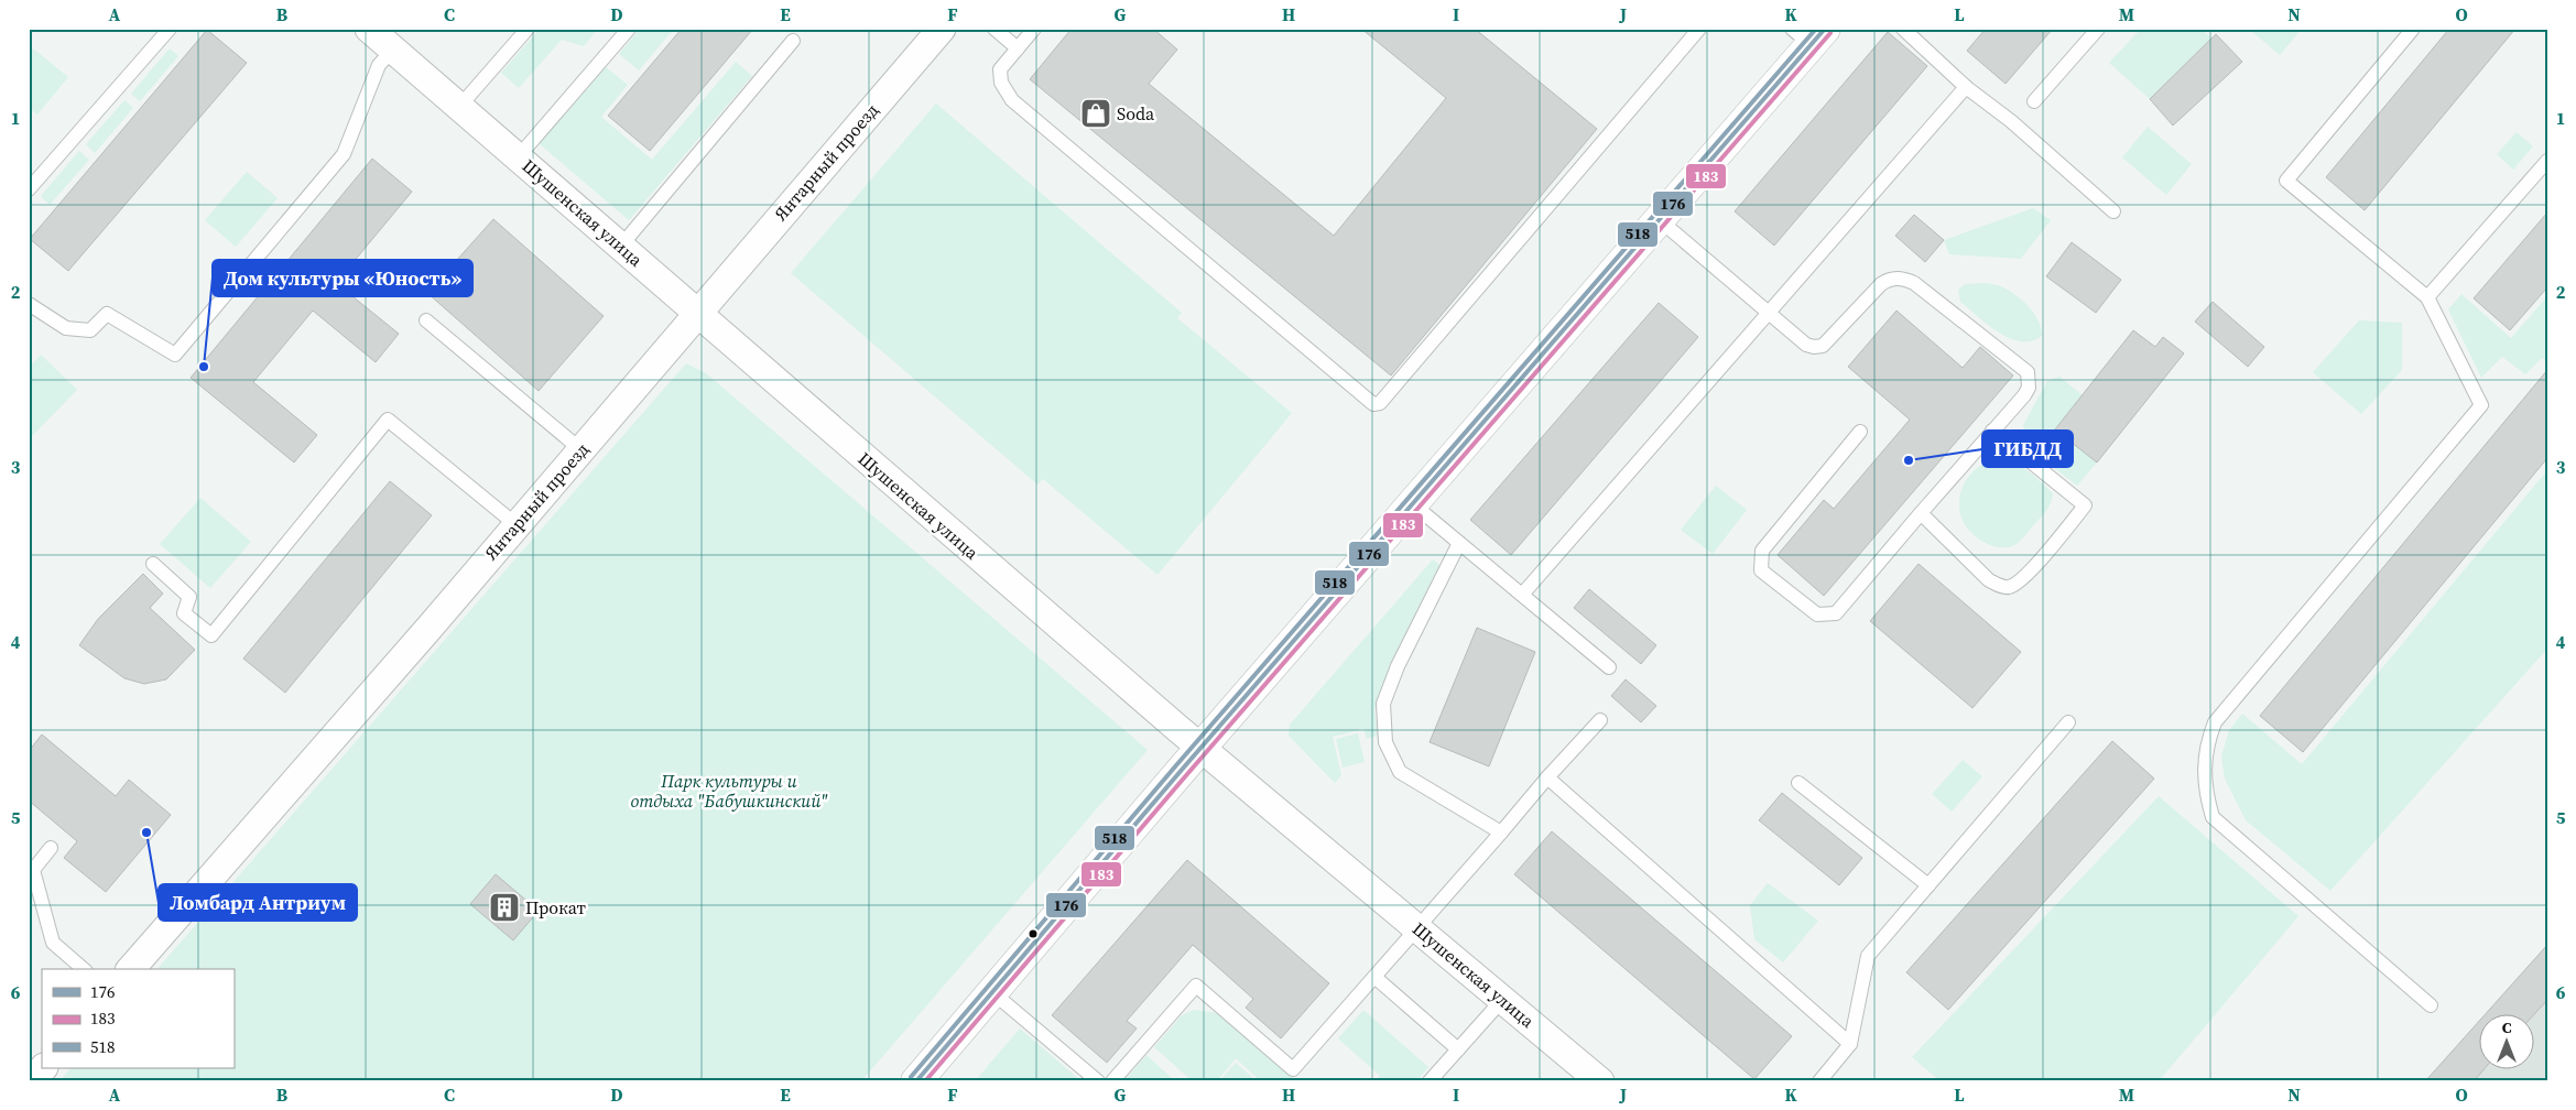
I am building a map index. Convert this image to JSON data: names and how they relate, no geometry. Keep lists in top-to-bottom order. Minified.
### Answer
{"streets":{"street":["Янтарный проезд","Шушенская улица"]},"crossings":[["Янтарный проезд","Шушенская улица"]],"parks":["Парк культуры и отдыха \"Бабушкинский\""],"places":{"shop":["Soda"],"other":["Дом культуры «Юность»","ГИБДД","Ломбард Антриум"],"building":["Прокат"]},"lines":["transit line 176","transit line 518","transit line 183"],"legend":["176","183","518"],"north":"top","grid":{"columns":["A","B","C","D","E","F","G","H","I","J","K","L","M","N","O"],"rows":["1","2","3","4","5","6"]}}
